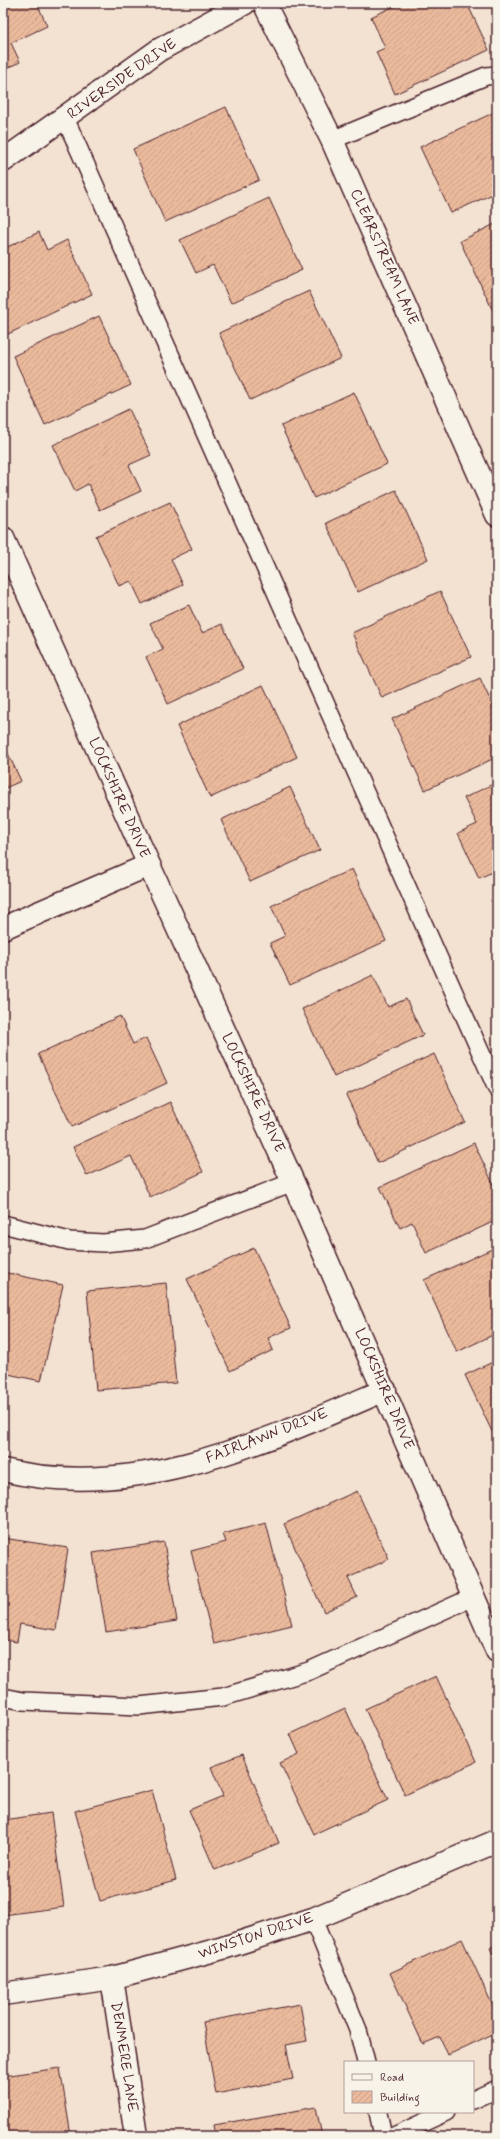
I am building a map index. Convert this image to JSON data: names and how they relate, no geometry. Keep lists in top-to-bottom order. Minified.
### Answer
{"streets":{"street":["RIVERSIDE DRIVE","CLEARSTREAM LANE","LOCKSHIRE DRIVE","FAIRLAWN DRIVE","WINSTON DRIVE","DENMERE LANE"]},"crossings":[["LOCKSHIRE DRIVE","FAIRLAWN DRIVE"],["WINSTON DRIVE","DENMERE LANE"]],"legend":["Road","Building"]}
